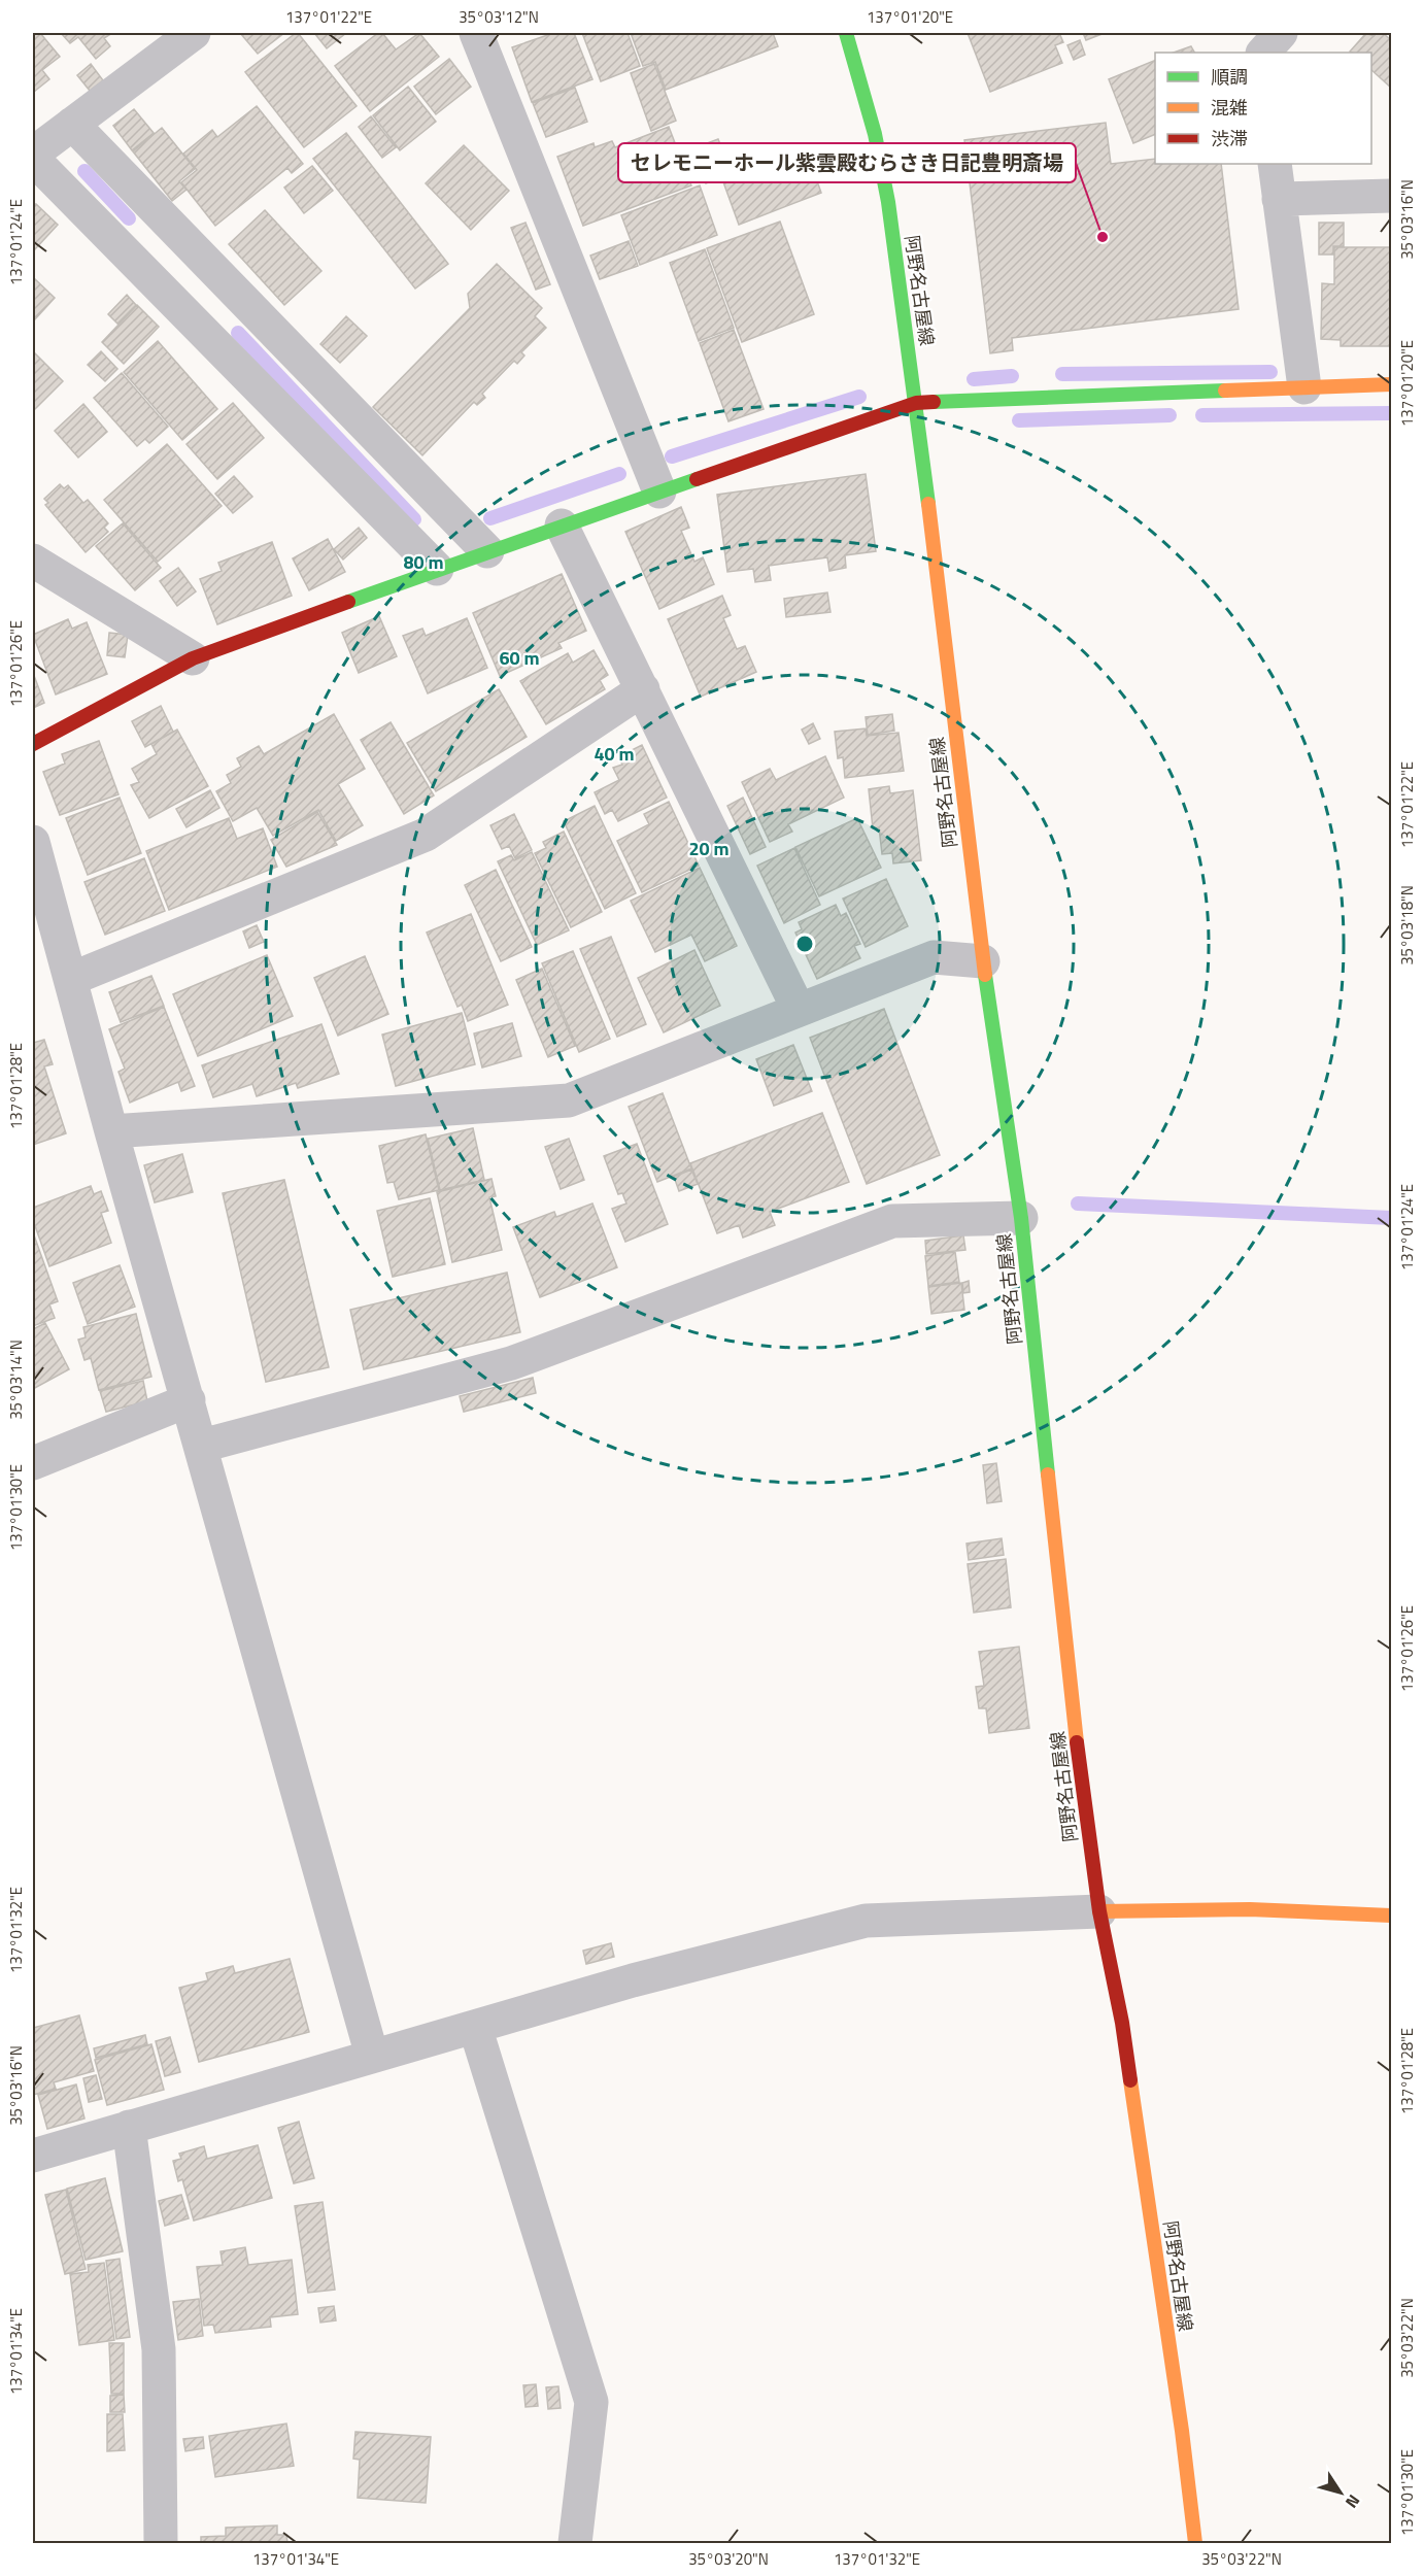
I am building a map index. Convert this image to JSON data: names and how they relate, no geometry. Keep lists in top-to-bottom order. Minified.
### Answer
{"streets":{"main road":["阿野名古屋線"]},"places":["セレモニーホール紫雲殿むらさき日記豊明斎場"],"legend":["順調","混雑","渋滞"],"north":"bottom right","coordinates":["137°01'22\"E","35°03'12\"N","137°01'20\"E","35°03'16\"N","137°01'24\"E","137°01'26\"E","35°03'18\"N","137°01'28\"E","35°03'14\"N","137°01'30\"E","137°01'32\"E","35°03'22\"N","137°01'34\"E","35°03'20\"N"],"rings":["80 m","60 m","40 m","20 m"]}
